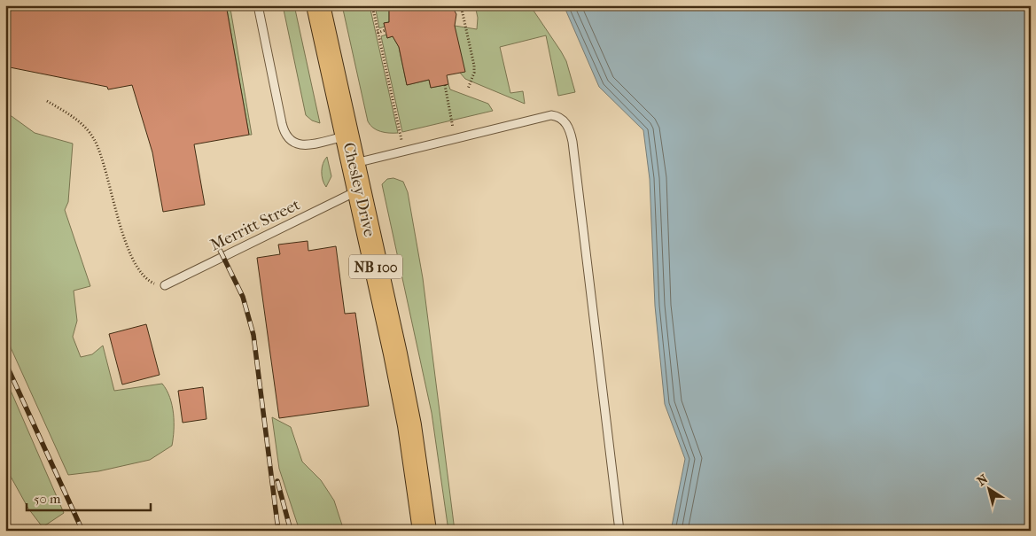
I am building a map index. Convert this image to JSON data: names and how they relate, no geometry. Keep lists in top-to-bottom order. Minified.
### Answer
{"streets":{"main road":["Chesley Drive","NB 100"],"lane":["Merritt Street"]},"crossings":[["Chesley Drive","Merritt Street"]],"scale_bar":"50 m","north":"top left"}
